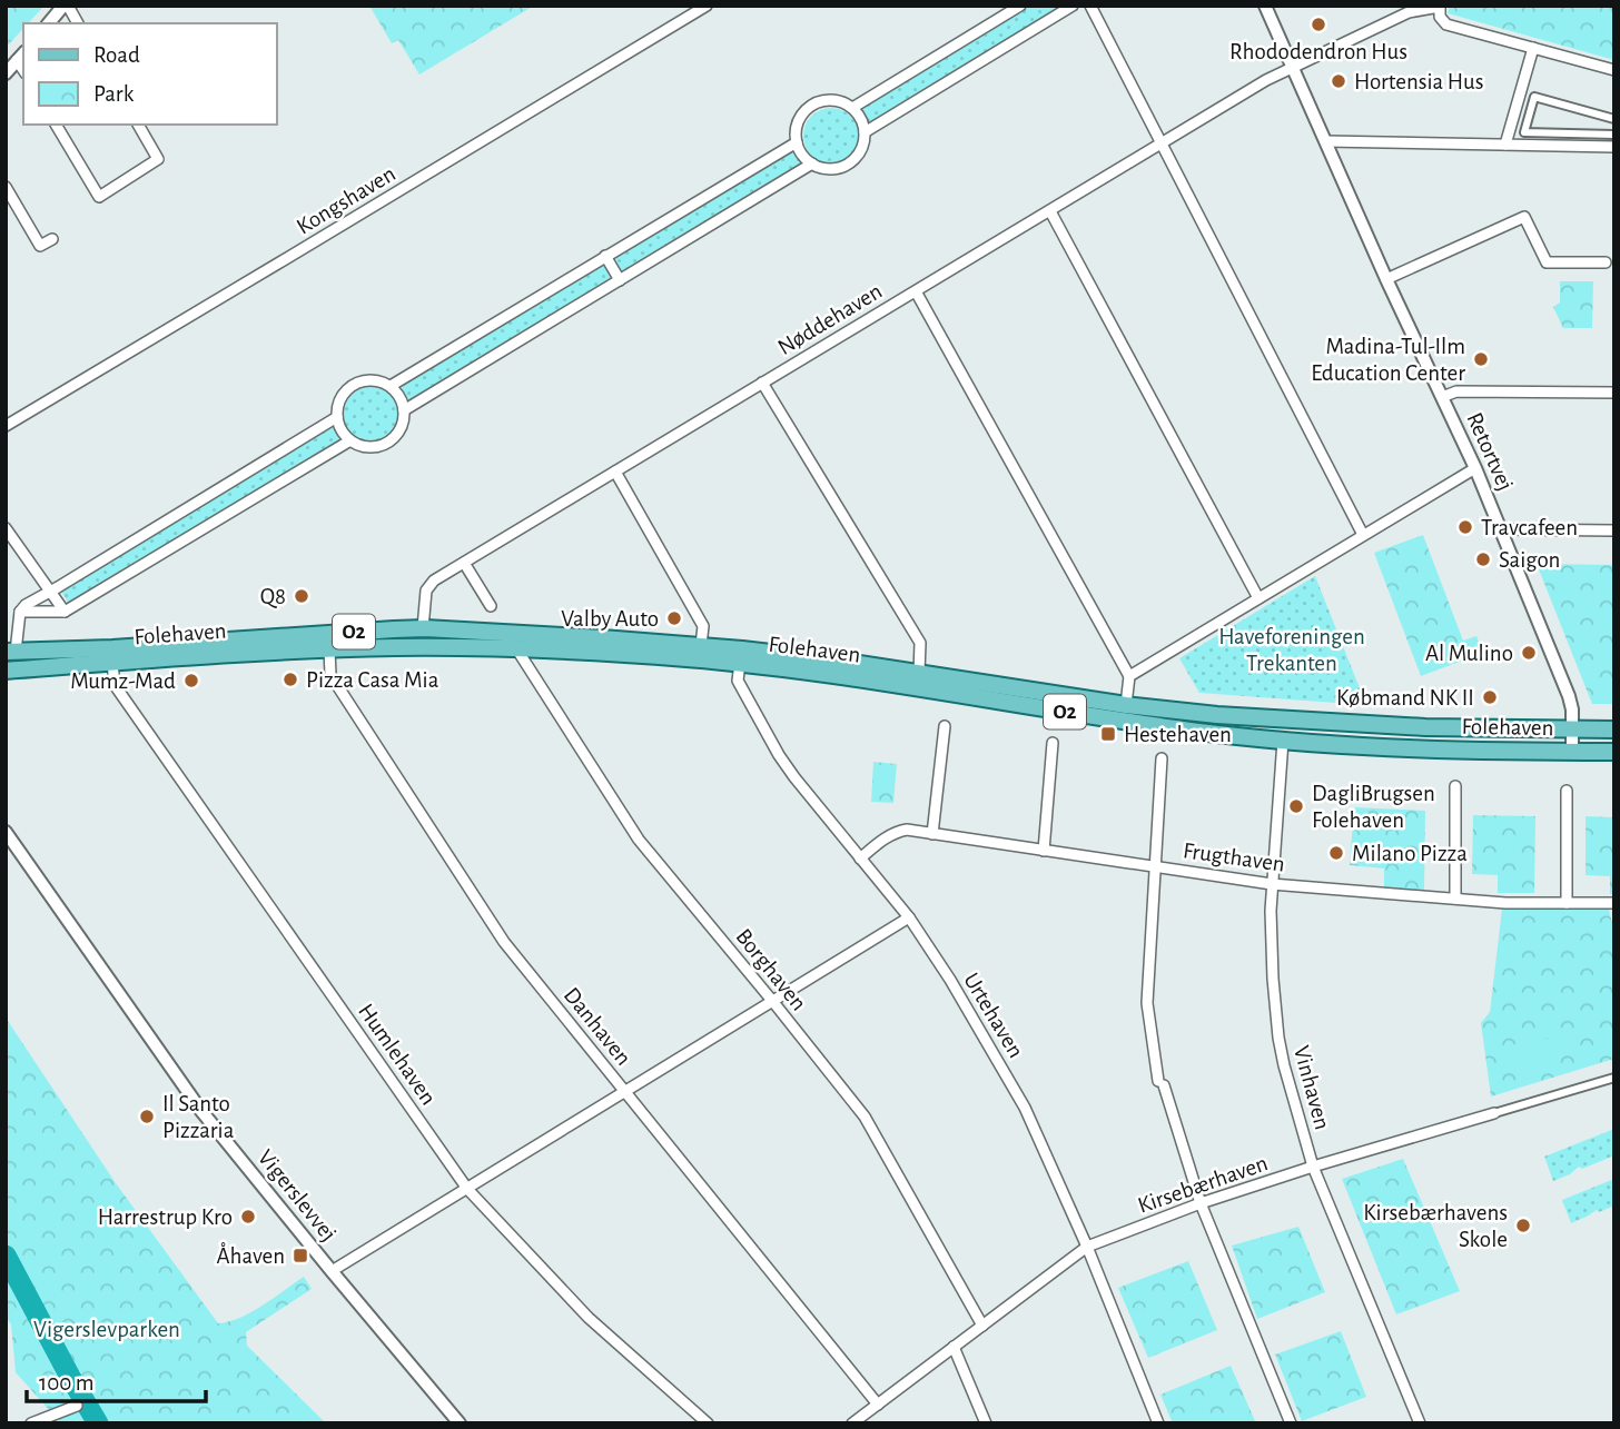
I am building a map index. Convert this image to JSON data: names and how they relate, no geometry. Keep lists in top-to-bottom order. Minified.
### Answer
{"streets":{"main road":["O2","Folehaven"],"street":["Kongshaven","Nøddehaven","Retortvej","Frugthaven","Borghaven","Urtehaven","Danhaven","Humlehaven","Vinhaven","Kirsebærhaven","Vigerslevvej"]},"crossings":[["Nøddehaven","Retortvej"],["Nøddehaven","Folehaven"],["Retortvej","Folehaven"],["Folehaven","Borghaven"],["Folehaven","Urtehaven"],["Folehaven","Danhaven"],["Folehaven","Humlehaven"],["Folehaven","Vinhaven"],["Frugthaven","Urtehaven"],["Frugthaven","Vinhaven"],["Borghaven","Kirsebærhaven"],["Urtehaven","Kirsebærhaven"],["Danhaven","Kirsebærhaven"],["Vinhaven","Kirsebærhaven"]],"parks":["Haveforeningen Trekanten","Vigerslevparken"],"places":{"other":["Rhododendron Hus","Hortensia Hus","Madina-Tul-Ilm Education Center","Travcafeen","Saigon","Q8","Valby Auto","Al Mulino","Pizza Casa Mia","Mumz-Mad","Købmand NK II","DagliBrugsen Folehaven","Milano Pizza","Il Santo Pizzaria","Harrestrup Kro","Kirsebærhavens Skole"],"transit":["Hestehaven","Åhaven"]},"legend":["Road","Park"],"scale_bar":"100 m"}
